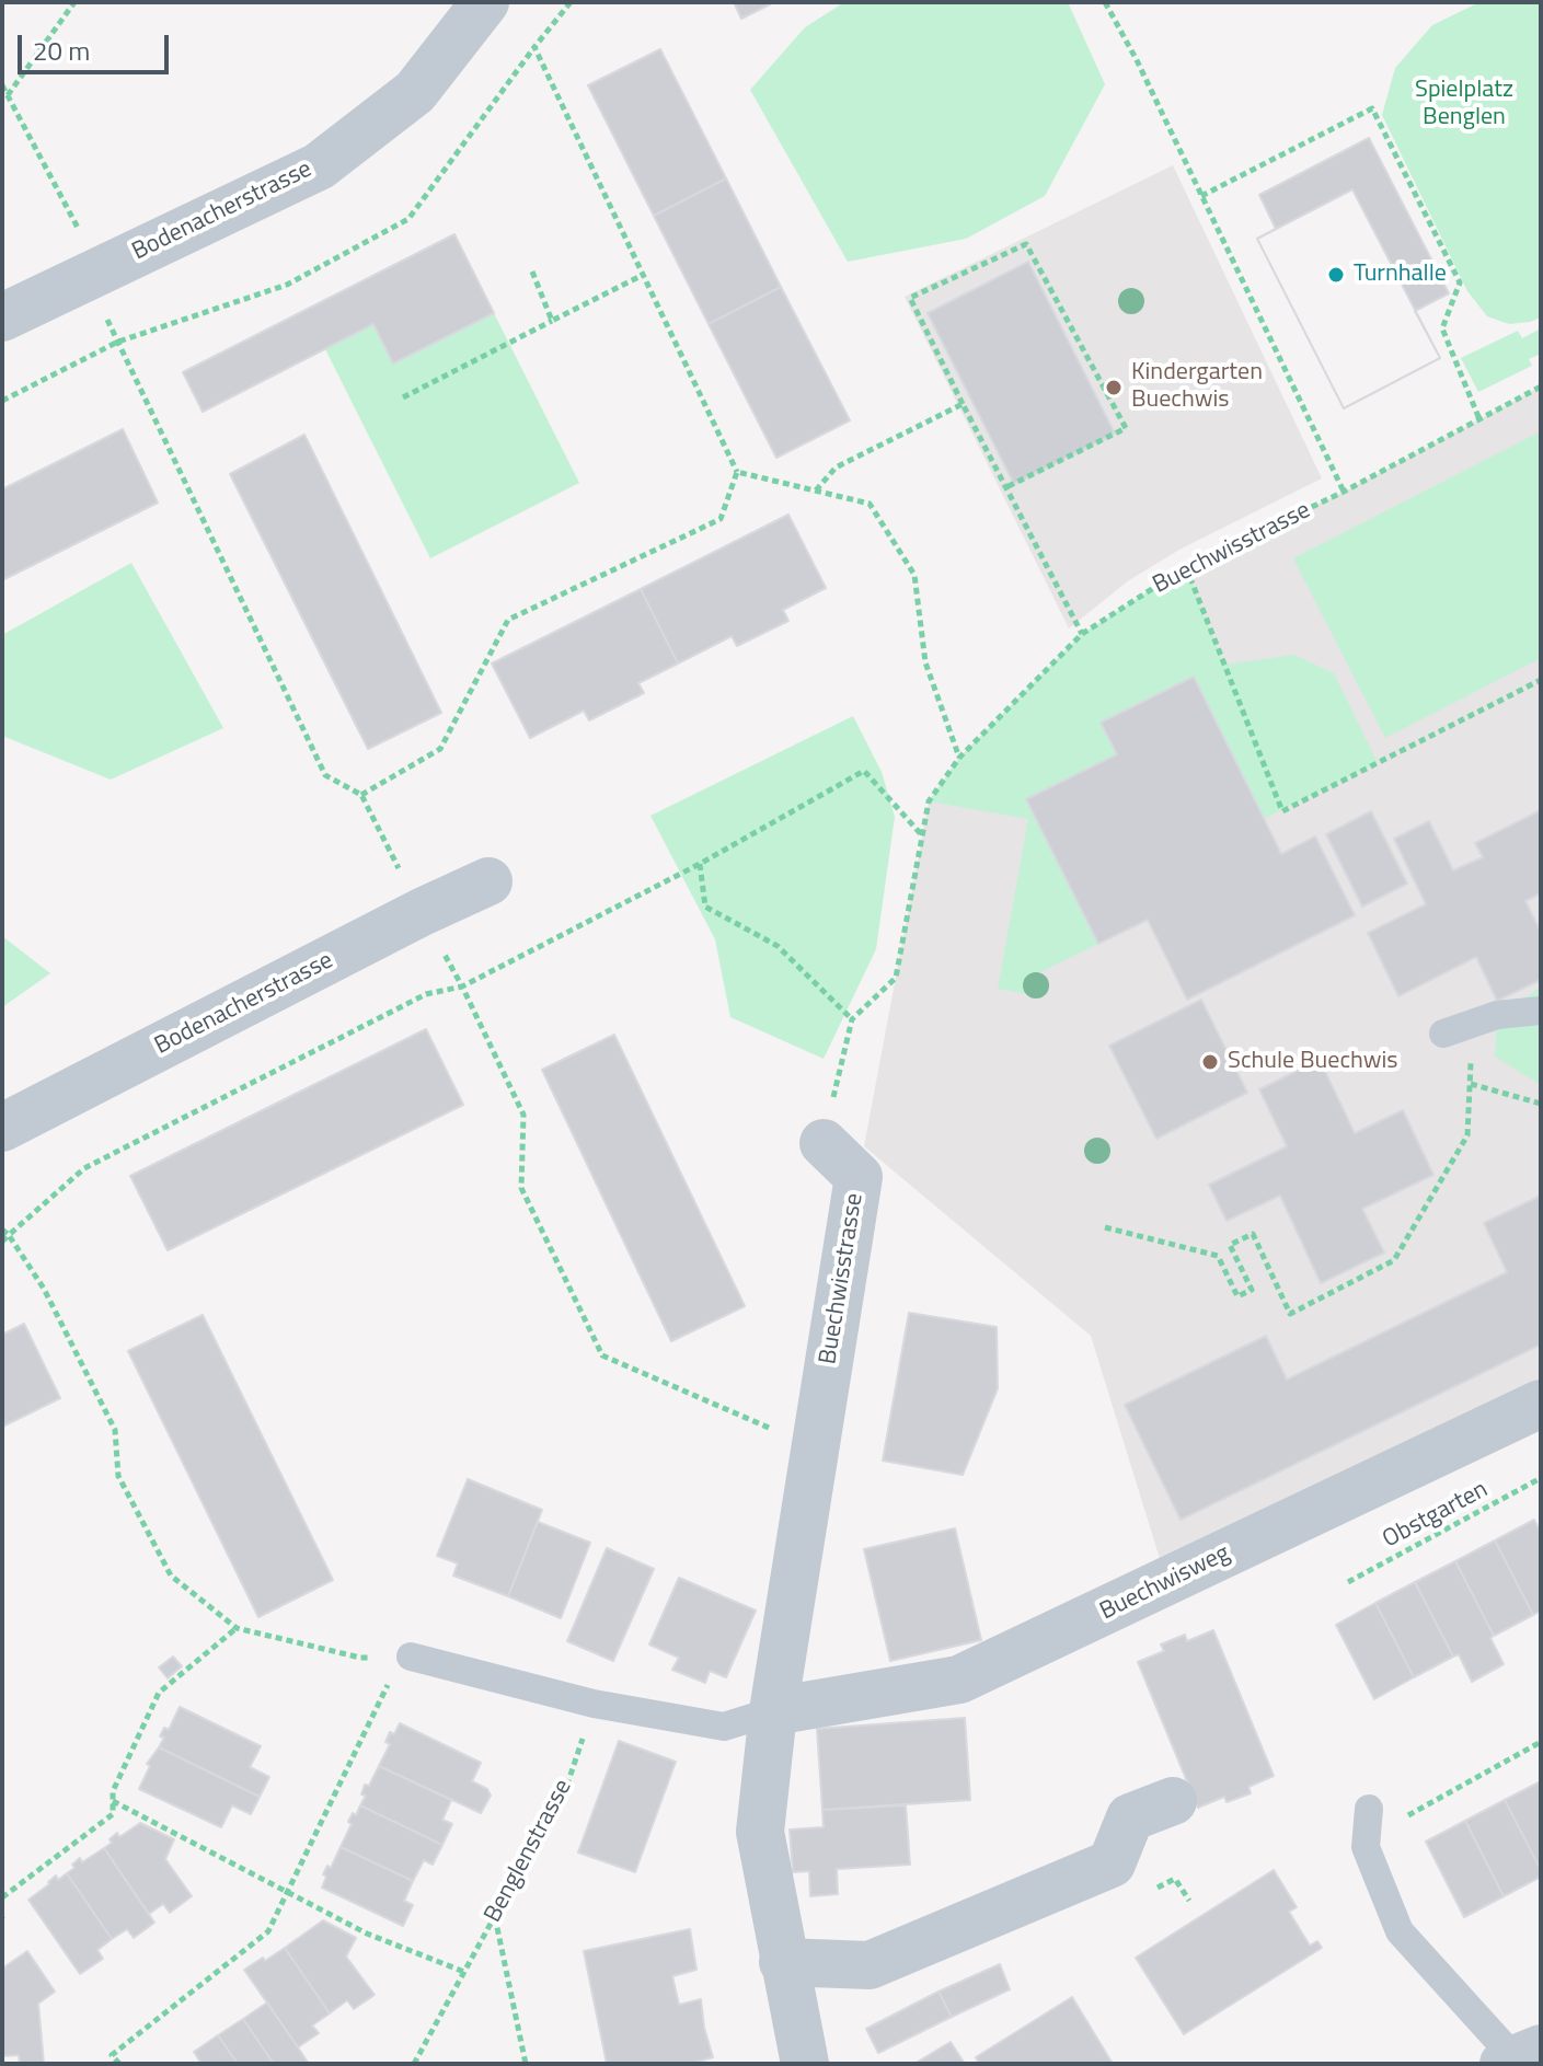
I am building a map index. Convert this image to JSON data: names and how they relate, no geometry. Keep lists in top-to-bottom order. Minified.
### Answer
{"streets":{"street":["Bodenacherstrasse","Buechwisstrasse","Buechwisweg"],"path":["Obstgarten","Benglenstrasse"]},"crossings":[["Buechwisstrasse","Buechwisweg"]],"parks":["Spielplatz Benglen"],"places":["Turnhalle","Kindergarten Buechwis","Schule Buechwis"],"scale_bar":"20 m"}
